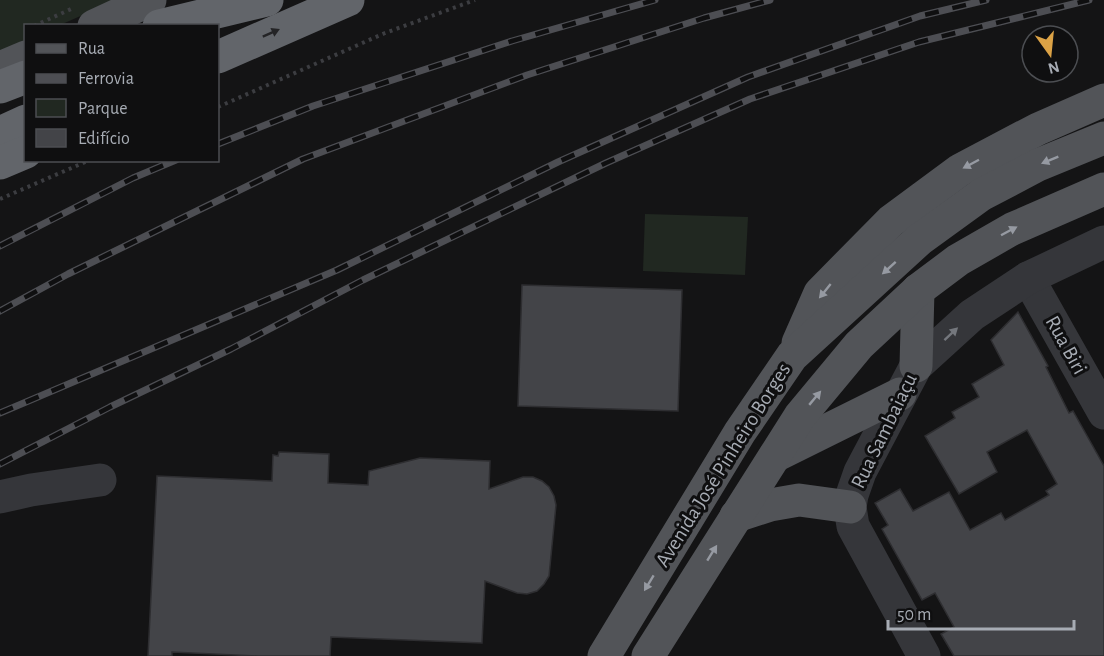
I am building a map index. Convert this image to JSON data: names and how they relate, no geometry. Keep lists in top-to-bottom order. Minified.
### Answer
{"streets":{"main road":["Avenida José Pinheiro Borges"],"street":["Rua Biri","Rua Sambaiaçu"]},"crossings":[["Rua Biri","Rua Sambaiaçu"]],"one_way":["Rua Sambaiaçu"],"legend":["Rua","Ferrovia","Parque","Edifício"],"scale_bar":"50 m","north":"bottom"}
